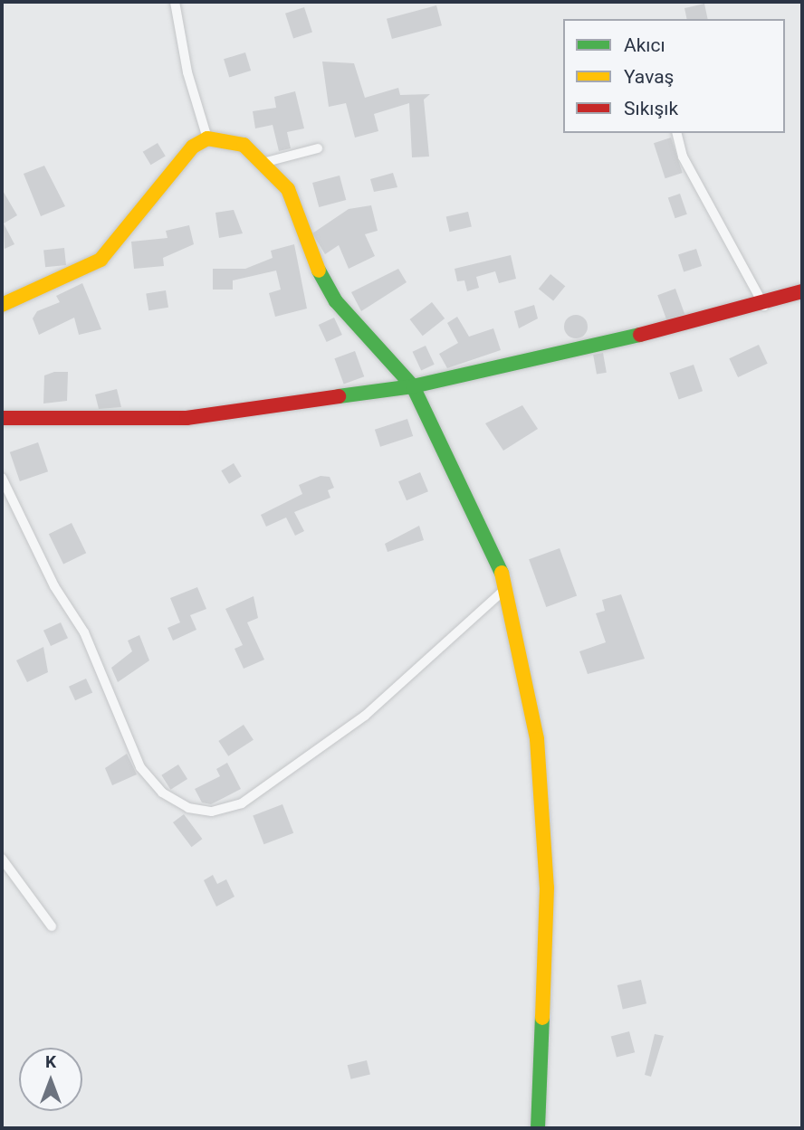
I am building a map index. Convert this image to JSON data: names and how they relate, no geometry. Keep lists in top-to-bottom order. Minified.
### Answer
{"legend":["Akıcı","Yavaş","Sıkışık"],"north":"top"}
